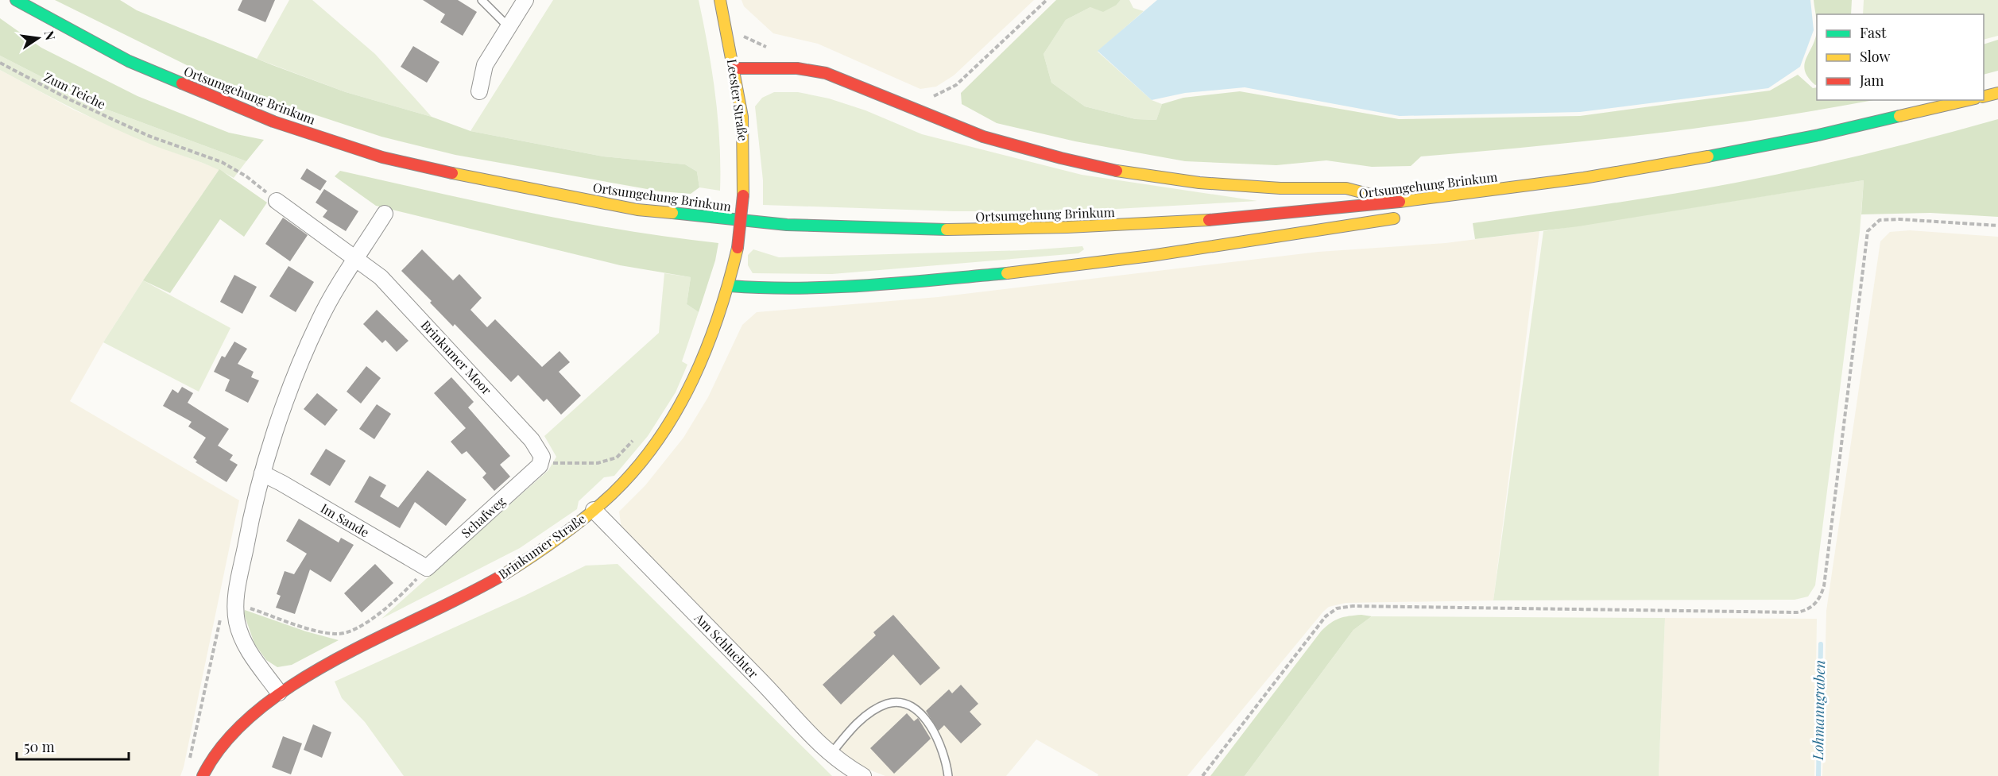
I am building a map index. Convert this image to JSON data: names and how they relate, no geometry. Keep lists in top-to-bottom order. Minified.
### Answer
{"streets":{"main road":["Ortsumgehung Brinkum","Leester Straße","Brinkumer Straße"],"street":["Brinkumer Moor","Schafweg","Im Sande","Am Schluchter"],"path":["Zum Teiche"]},"crossings":[["Zum Teiche","Brinkumer Moor"],["Leester Straße","Brinkumer Straße"],["Brinkumer Moor","Schafweg"],["Schafweg","Im Sande"],["Brinkumer Straße","Am Schluchter"]],"water":["Lohmanngraben"],"legend":["Fast","Slow","Jam"],"scale_bar":"50 m","north":"right"}
